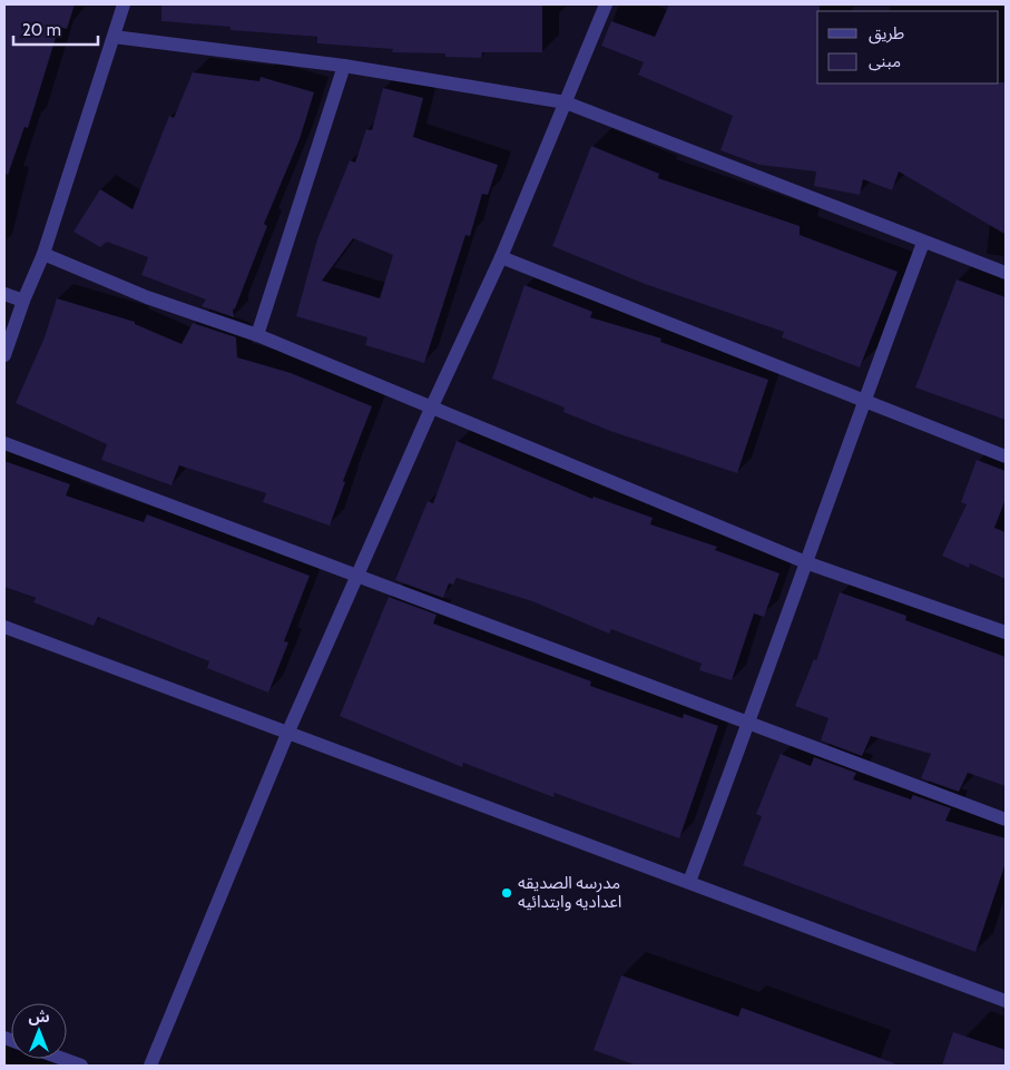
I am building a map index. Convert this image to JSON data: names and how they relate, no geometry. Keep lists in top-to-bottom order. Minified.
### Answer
{"places":["مدرسه الصديقه اعداديه وابتدائيه"],"legend":["طريق","مبنى"],"scale_bar":"20 m","north":"top"}
